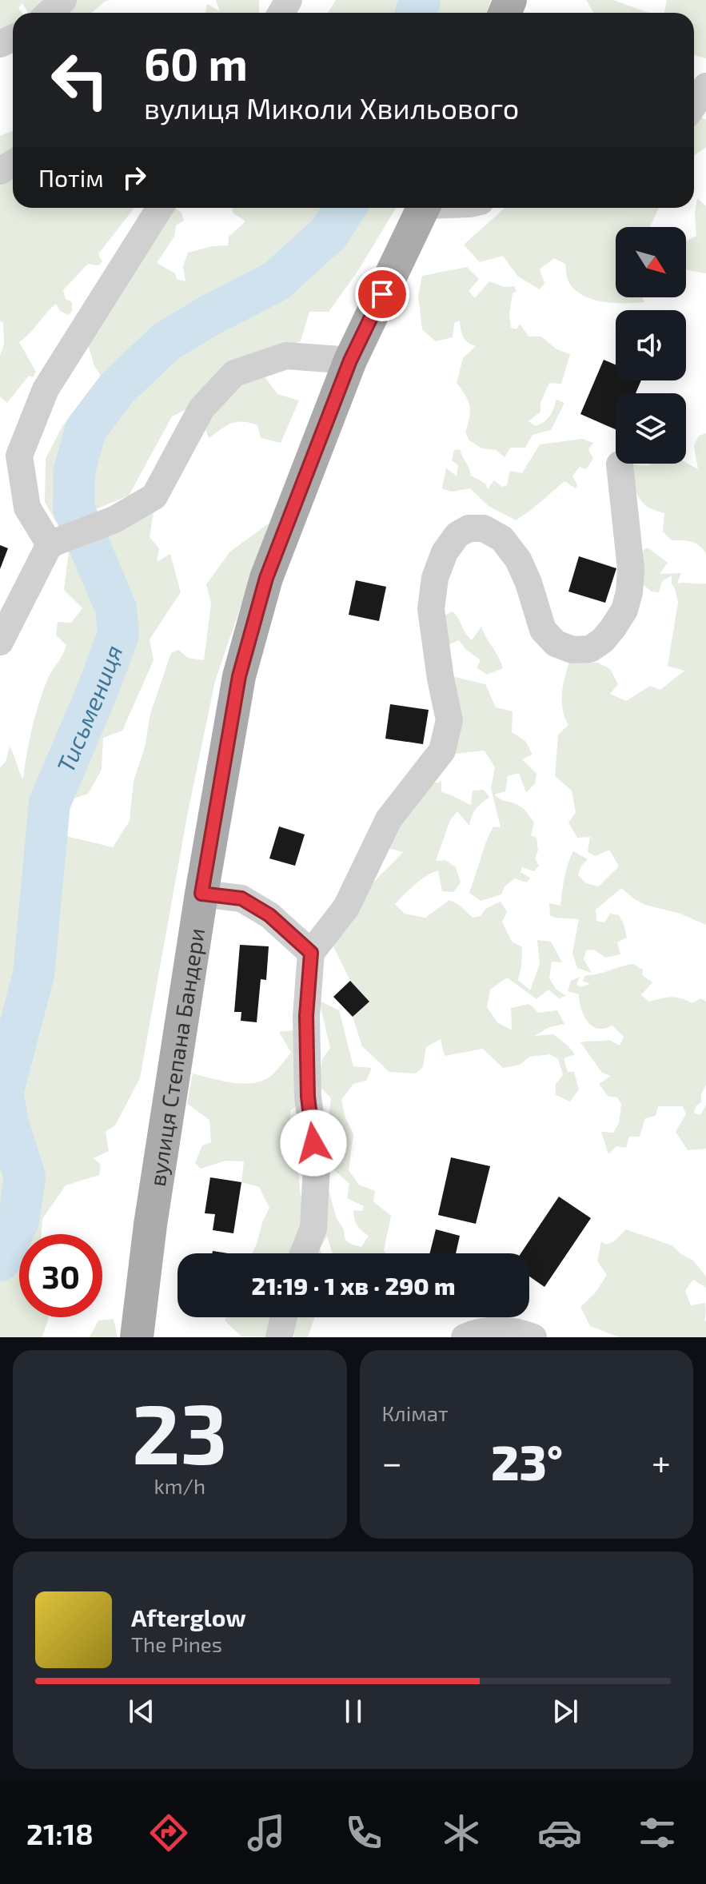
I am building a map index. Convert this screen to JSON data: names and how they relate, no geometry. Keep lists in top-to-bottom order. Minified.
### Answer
{"streets":{"main road":["вулиця Степана Бандери"]},"water":["Тисьмениця"],"north":"bottom right","page":{"turn":["60 m","вулиця Миколи Хвильового"],"then":"Потім","limit":"30","trip":"21:19 · 1 хв · 290 m","tile":[["23","km/h"],"Клімат"],"heat":["−","23°","+"],"song":["Afterglow","The Pines"],"tabs":"21:18"}}
